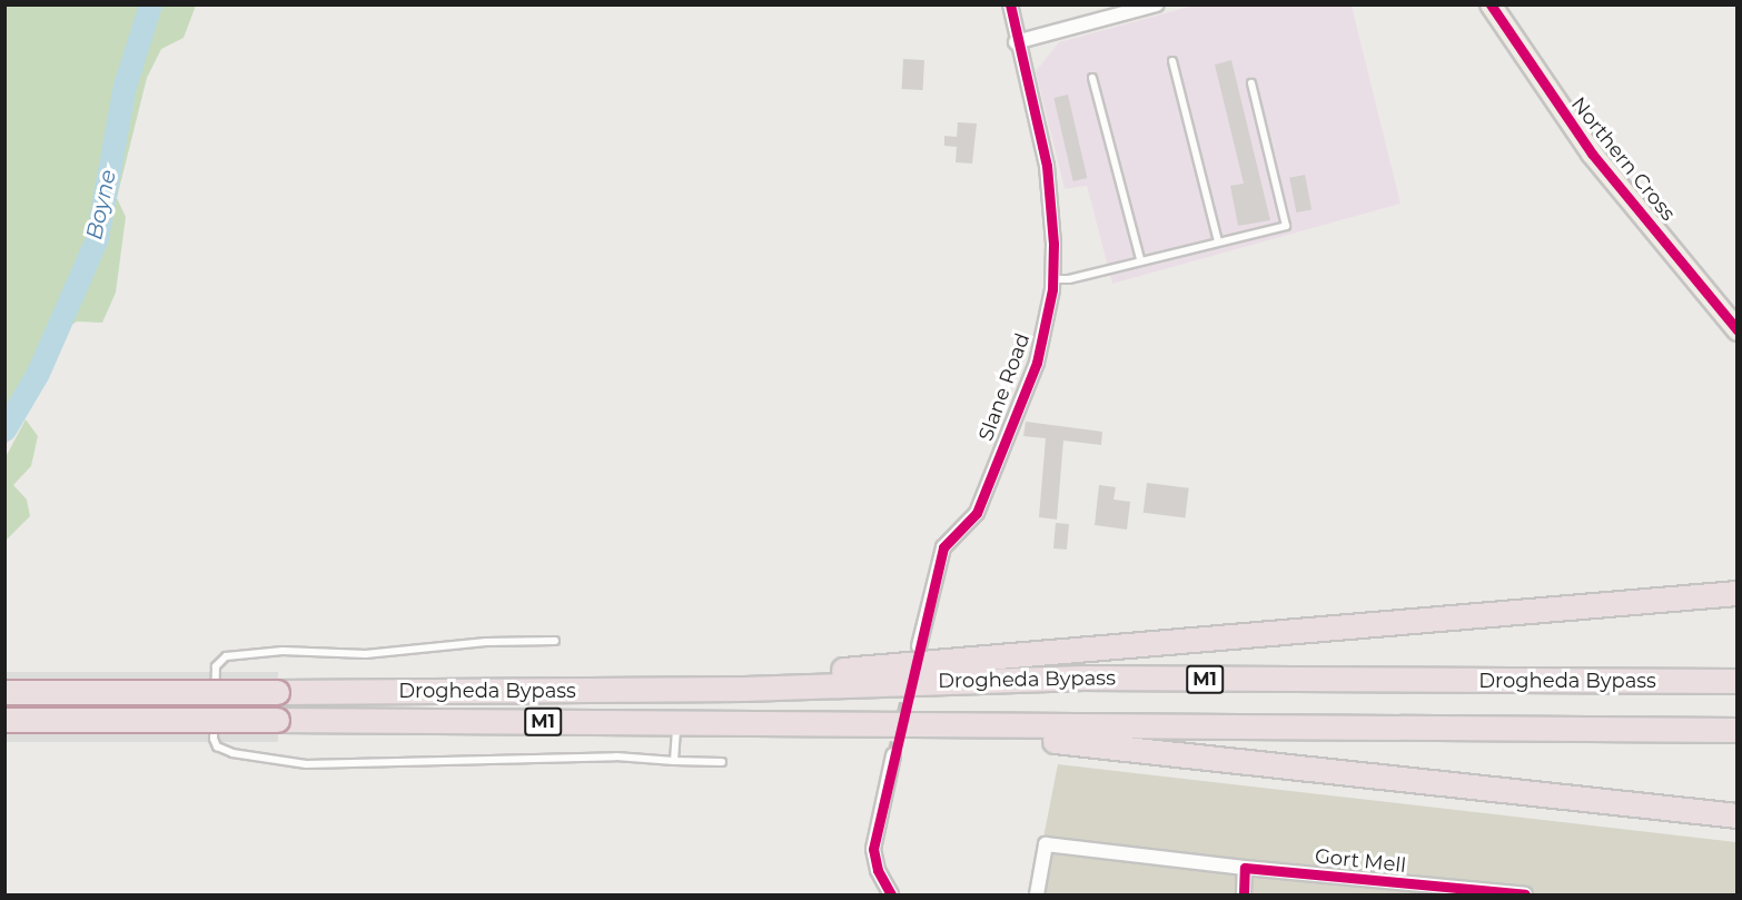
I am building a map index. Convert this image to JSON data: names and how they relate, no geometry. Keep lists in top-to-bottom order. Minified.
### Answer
{"streets":{"highway":["Drogheda Bypass","M1"],"main road":["Northern Cross"],"street":["Slane Road","Gort Mell"]},"water":["Boyne"]}
